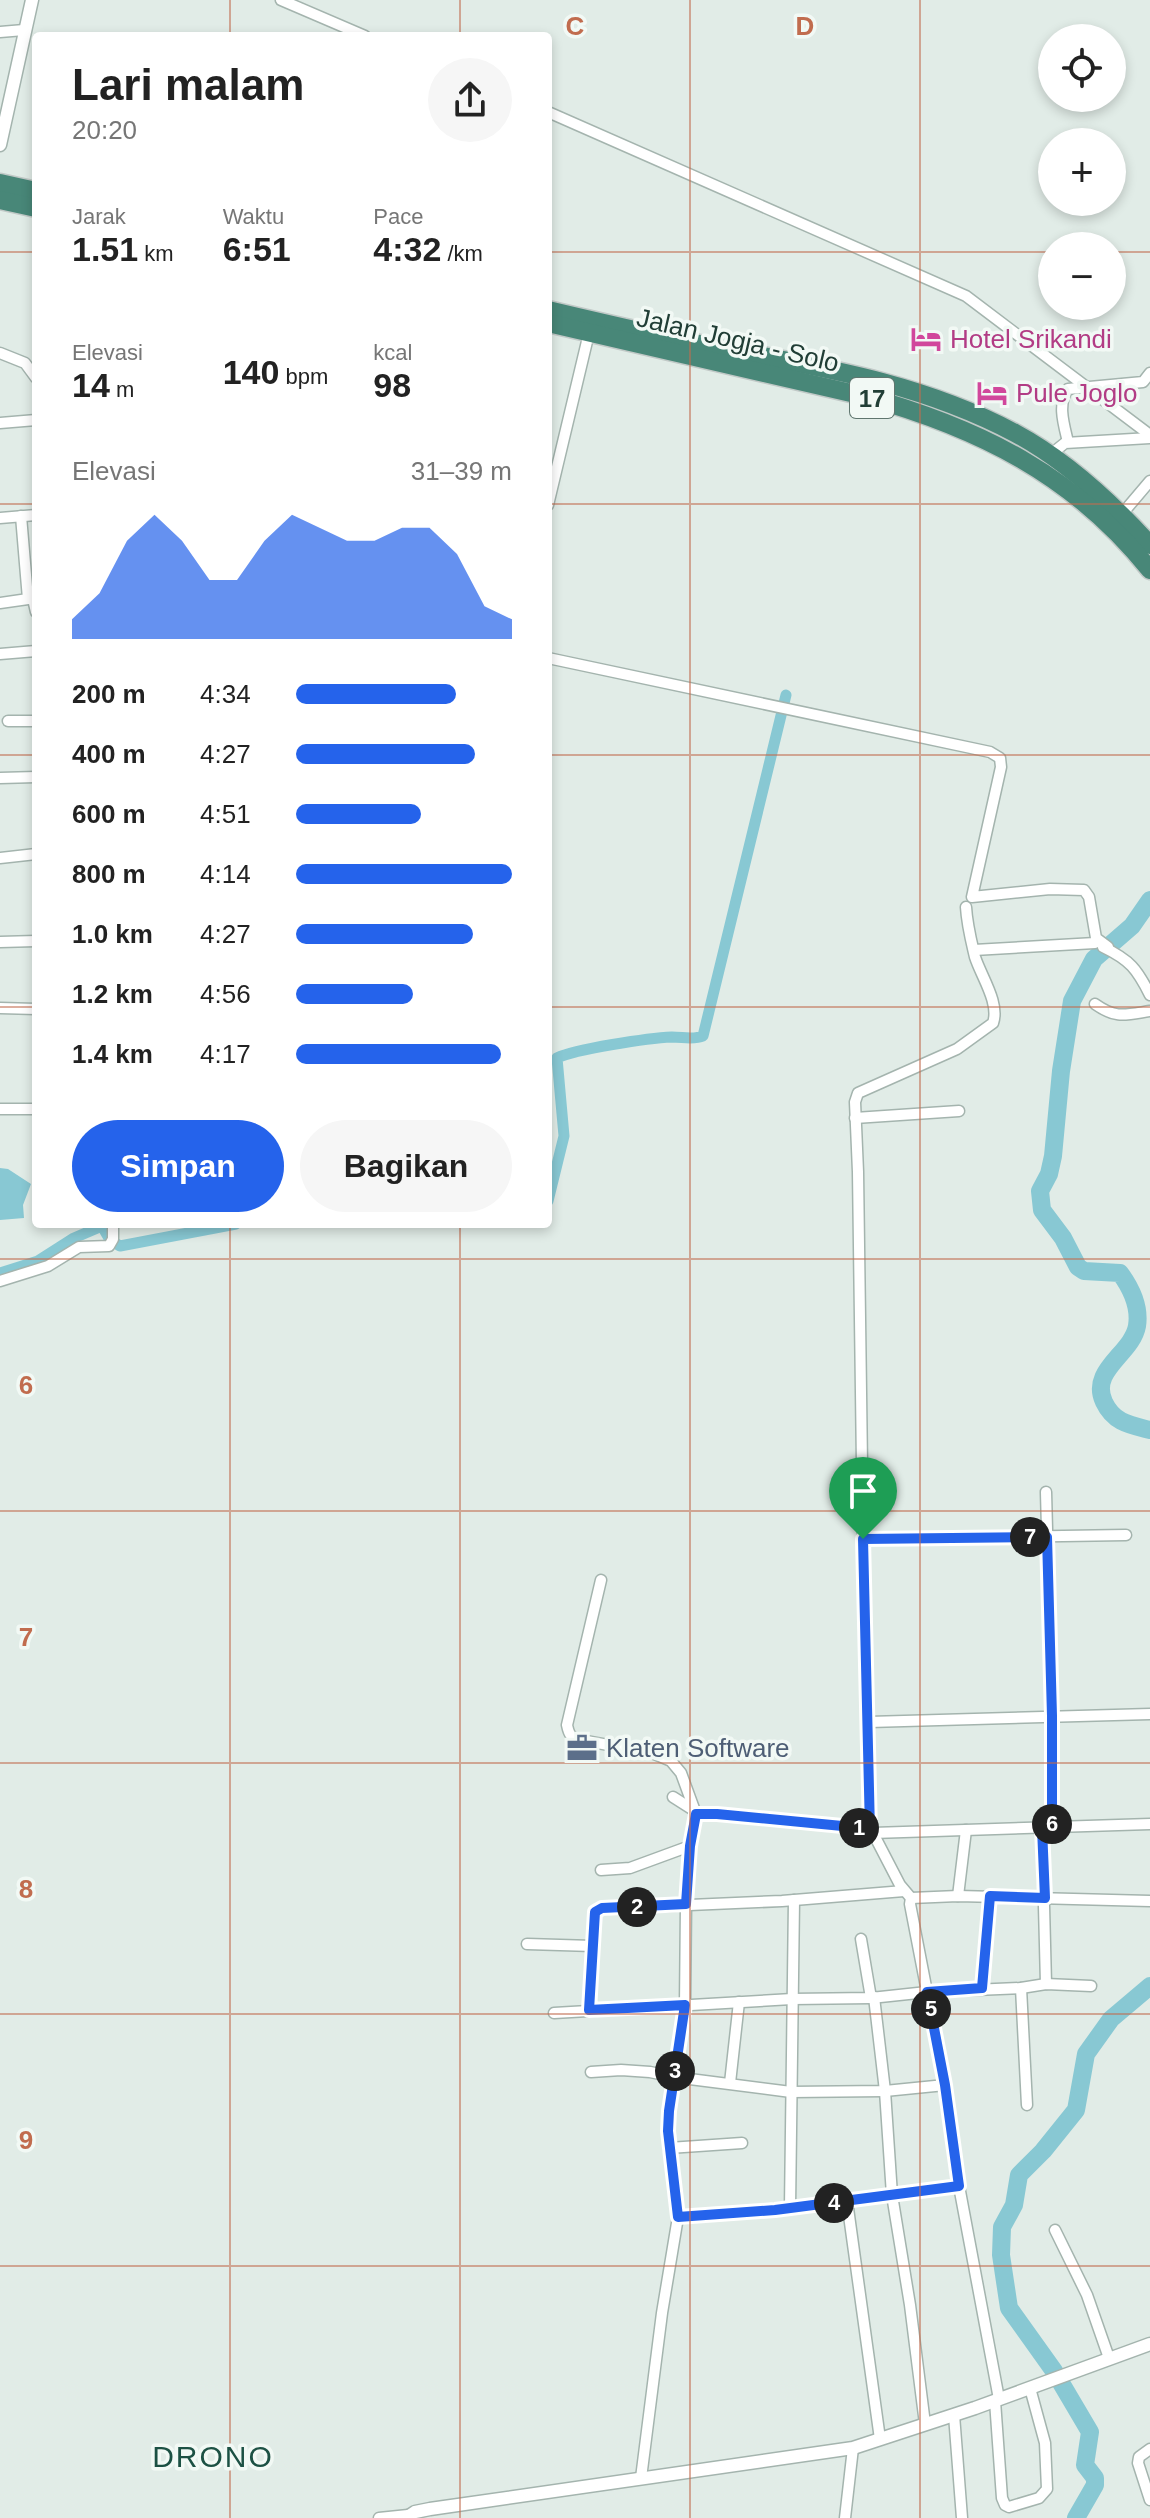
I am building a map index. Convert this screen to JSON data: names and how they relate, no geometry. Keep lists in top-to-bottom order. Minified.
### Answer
{"streets":{"highway":["Jalan Jogja - Solo","17"]},"districts":["DRONO"],"places":{"hotel":["Hotel Srikandi","Pule Joglo"],"office":["Klaten Software"]},"page":{"map_buttons":["+","−"],"heading":["Lari malam","20:20"],"stats":[["Jarak","1.51 km"],["Waktu","6:51"],["Pace","4:32 /km"],["Elevasi","14 m"],["140 bpm"],["kcal","98"]],"chart":["Elevasi","31–39 m"],"list":[{"name":"200 m","note":"4:34"},{"name":"400 m","note":"4:27"},{"name":"600 m","note":"4:51"},{"name":"800 m","note":"4:14"},{"name":"1.0 km","note":"4:27"},{"name":"1.2 km","note":"4:56"},{"name":"1.4 km","note":"4:17"}],"buttons":["Simpan","Bagikan"],"pins":["7","6","1","2","5","3","4"]},"grid":{"columns":["C","D"],"rows":["6","7","8","9"]}}
